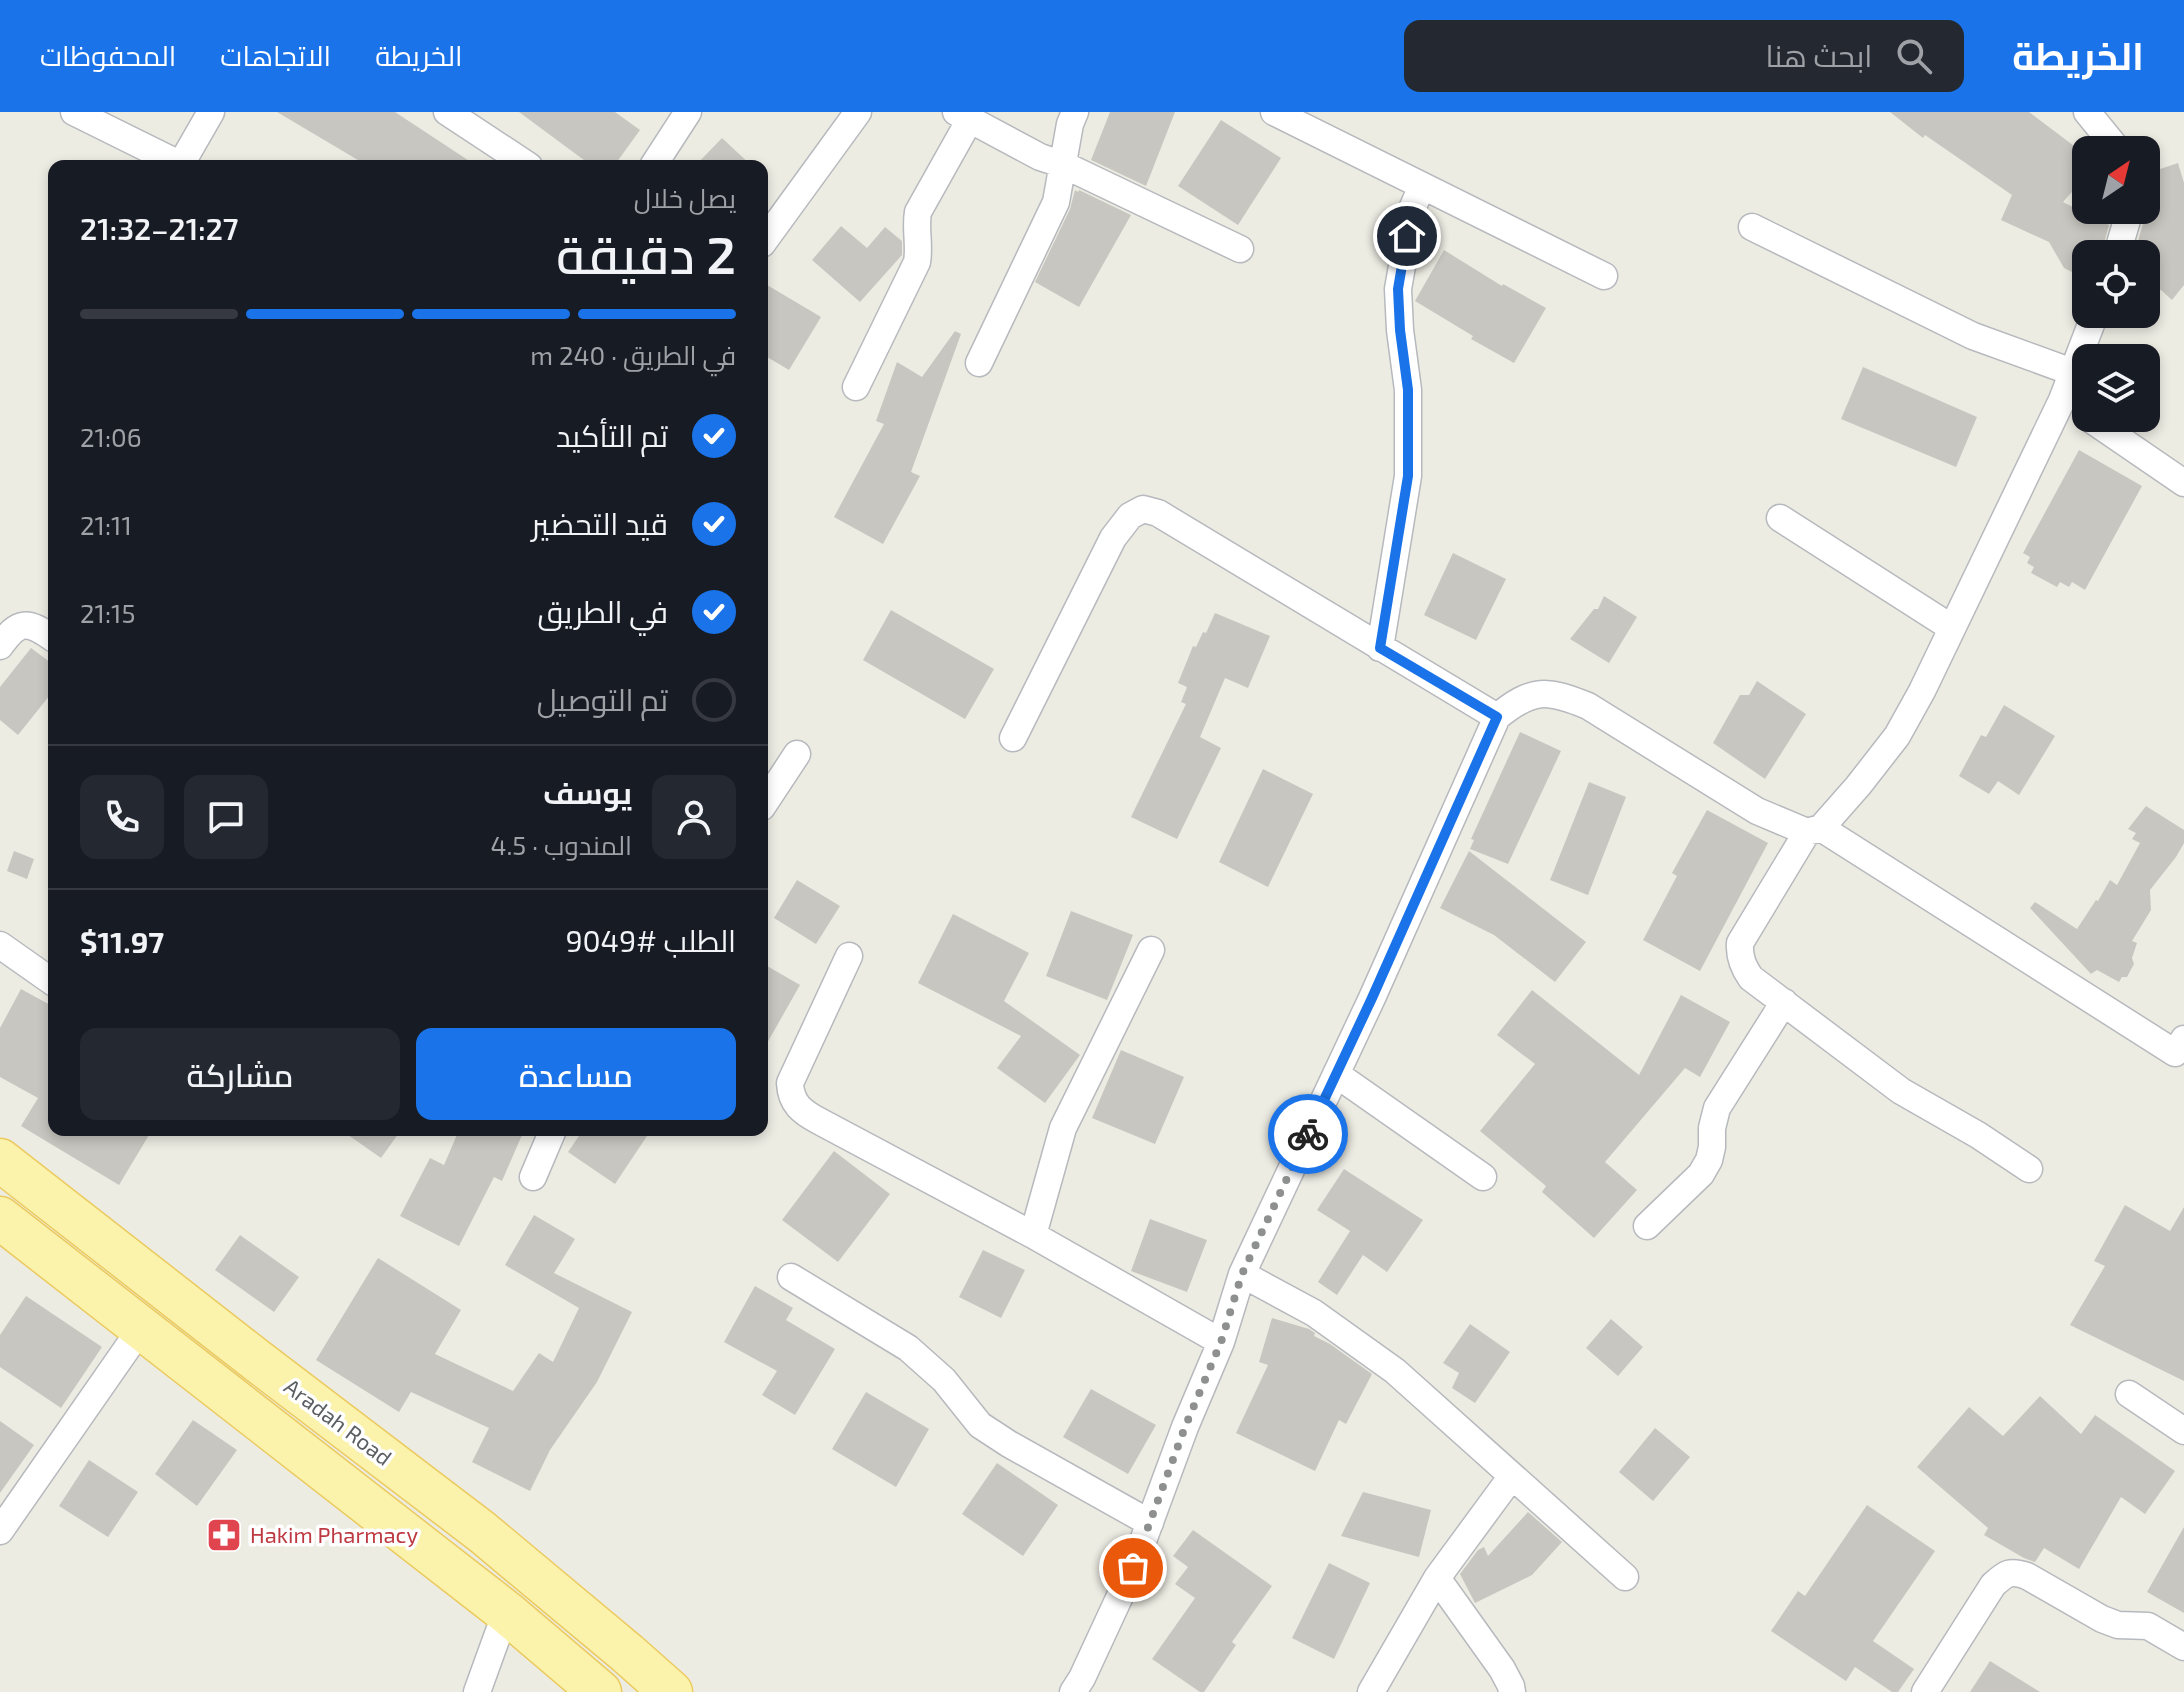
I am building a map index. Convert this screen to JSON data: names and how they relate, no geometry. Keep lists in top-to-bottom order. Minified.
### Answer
{"streets":{"main road":["Aradah Road"]},"places":{"pharmacy":["Hakim Pharmacy"]},"north":"top right","page":{"header":"الخريطة","search":"ابحث هنا","nav":["الخريطة","الاتجاهات","المحفوظات"],"heading":["2 دقيقة","يصل خلال","21:27–21:32"],"panel":["يوسف","المندوب · 4.5","الطلب #9049","$11.97"],"bar":"في الطريق · 240 m","list":[["تم التأكيد","21:06"],["قيد التحضير","21:11"],["في الطريق","21:15"],"تم التوصيل"],"buttons":["مساعدة","مشاركة"]}}
